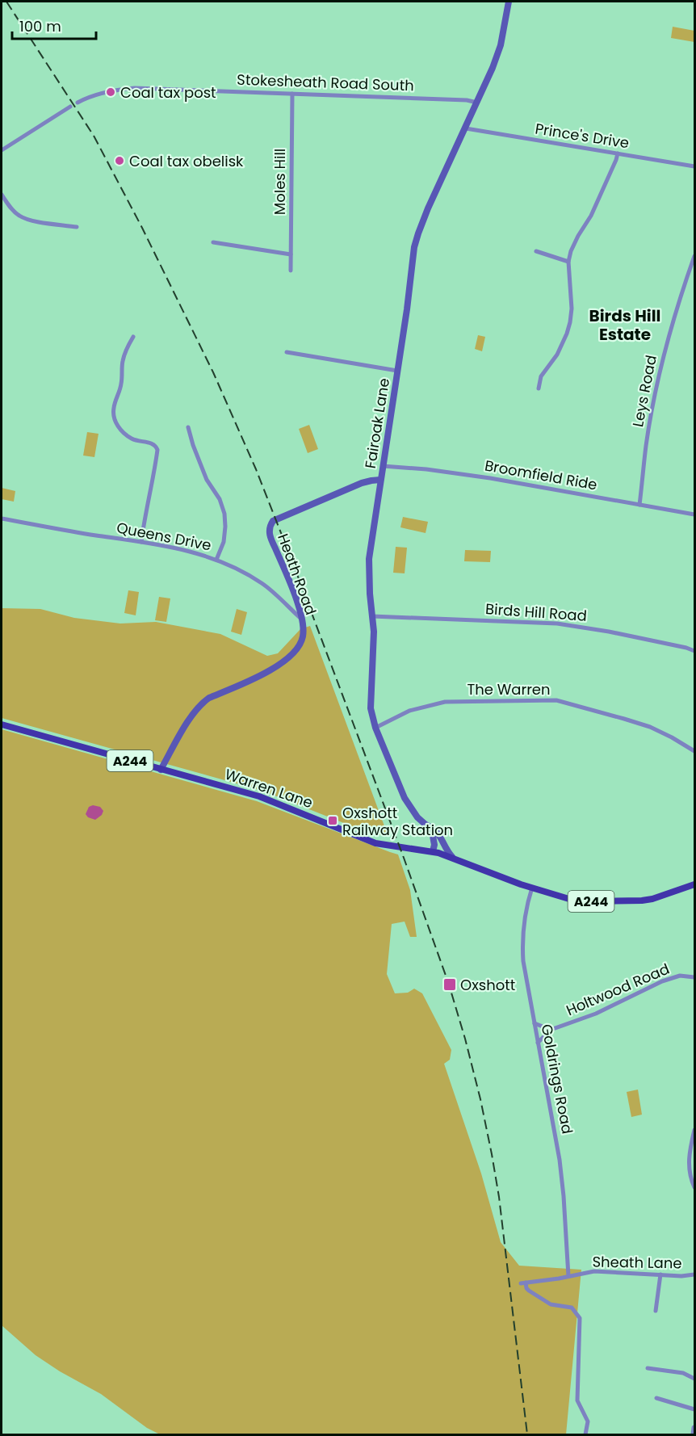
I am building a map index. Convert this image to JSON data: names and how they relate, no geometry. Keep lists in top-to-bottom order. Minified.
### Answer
{"streets":{"main road":["Fairoak Lane","Heath Road","A244","Warren Lane"],"street":["Stokesheath Road South","Prince's Drive","Moles Hill","Leys Road","Broomfield Ride","Queens Drive","Birds Hill Road","The Warren","Holtwood Road","Goldrings Road","Sheath Lane"]},"crossings":[["Stokesheath Road South","Moles Hill"],["Stokesheath Road South","Fairoak Lane"],["Prince's Drive","Fairoak Lane"],["Leys Road","Broomfield Ride"],["Fairoak Lane","Broomfield Ride"],["Fairoak Lane","Heath Road"],["Fairoak Lane","Birds Hill Road"],["Fairoak Lane","The Warren"],["Fairoak Lane","Warren Lane"],["Queens Drive","Heath Road"],["Heath Road","Warren Lane"],["Warren Lane","Goldrings Road"],["Holtwood Road","Goldrings Road"],["Goldrings Road","Sheath Lane"]],"districts":["Birds Hill Estate"],"places":{"other":["Coal tax post","Coal tax obelisk"],"transit":["Oxshott Railway Station","Oxshott"]},"scale_bar":"100 m"}
